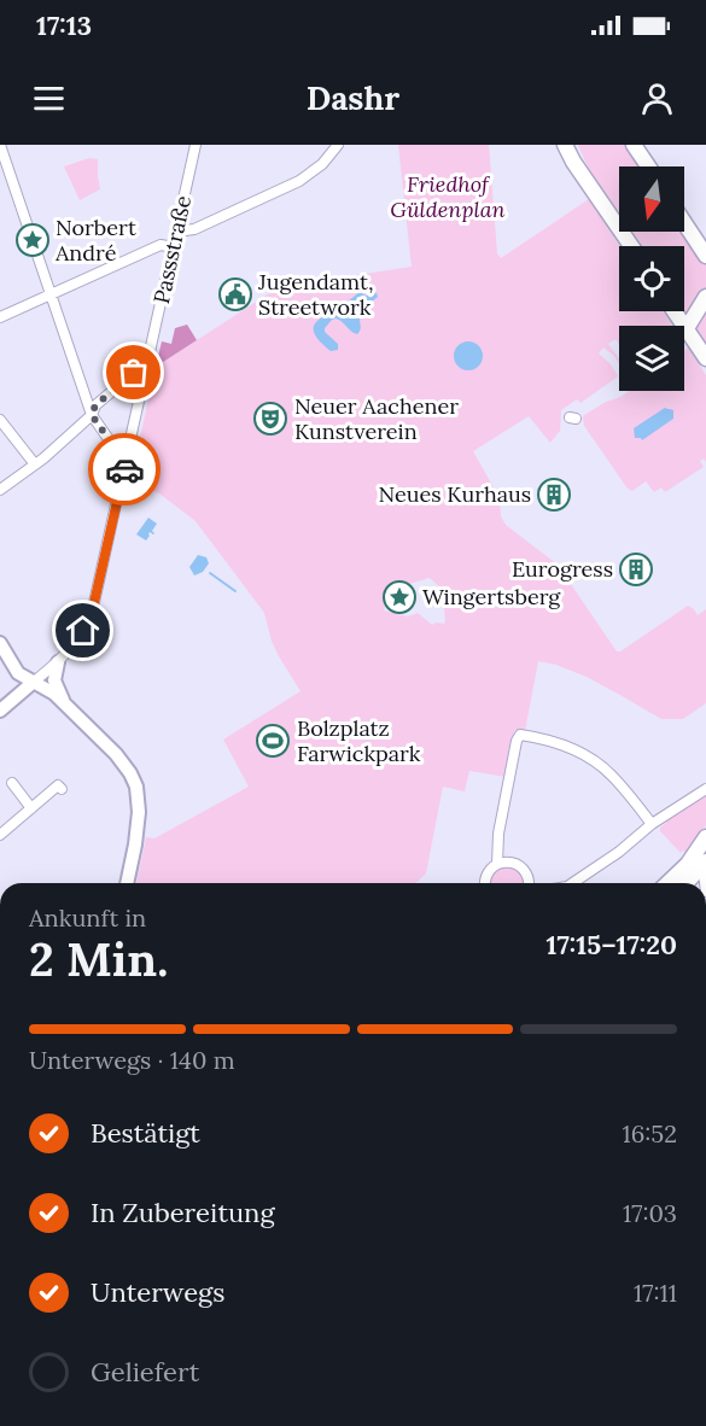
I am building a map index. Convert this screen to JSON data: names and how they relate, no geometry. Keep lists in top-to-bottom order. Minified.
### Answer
{"streets":{"street":["Passstraße"]},"parks":["Friedhof Güldenplan"],"places":{"place":["Norbert André","Wingertsberg"],"public building":["Jugendamt, Streetwork"],"theatre":["Neuer Aachener Kunstverein"],"building":["Neues Kurhaus","Eurogress"],"sports":["Bolzplatz Farwickpark"]},"north":"bottom","page":{"status":"17:13","header":"Dashr","heading":["2 Min.","Ankunft in","17:15–17:20"],"bar":"Unterwegs · 140 m","list":[["Bestätigt","16:52"],["In Zubereitung","17:03"],["Unterwegs","17:11"],"Geliefert"]}}
